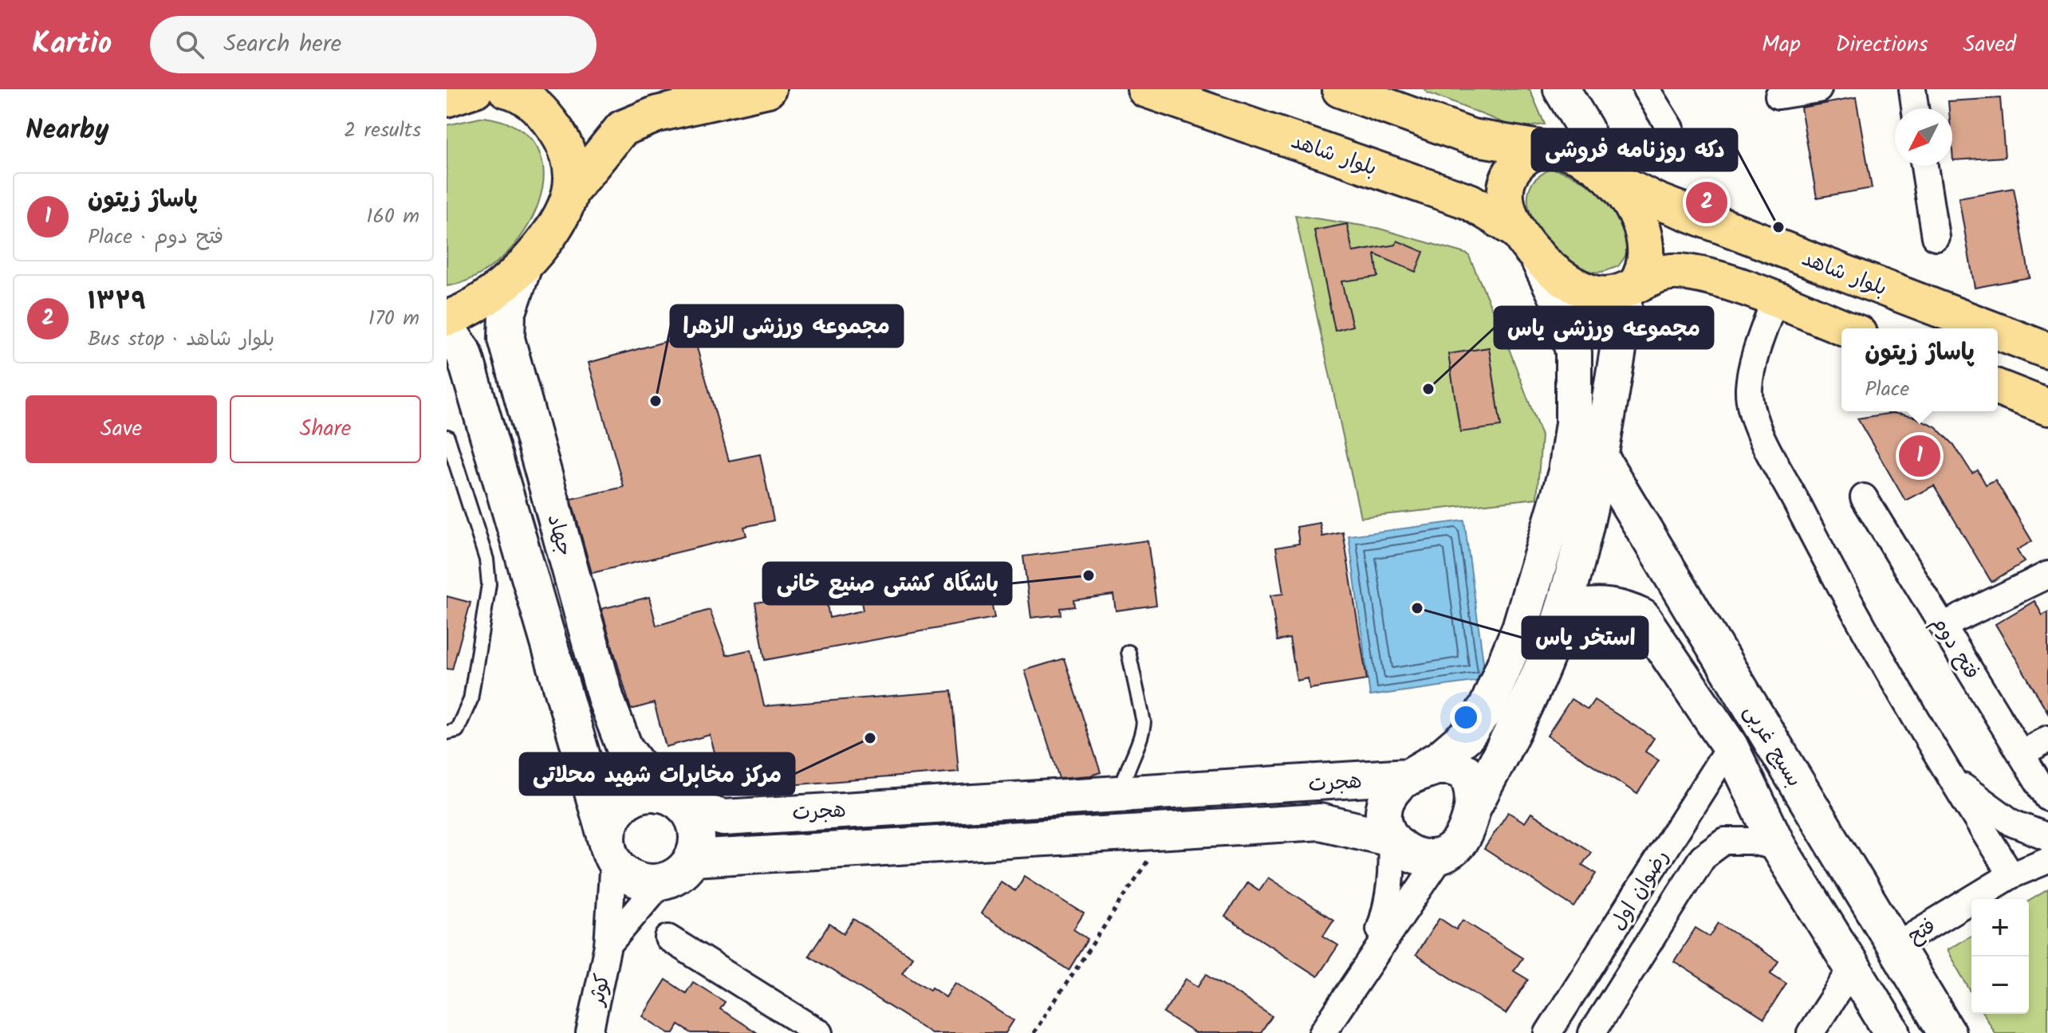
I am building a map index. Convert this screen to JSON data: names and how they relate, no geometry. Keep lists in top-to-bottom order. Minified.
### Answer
{"streets":{"main road":["بلوار شاهد","جهاد","بسیج غربی","هجرت"],"street":["فتح دوم","رضوان اول","فتح","کوثر"]},"crossings":[["بلوار شاهد","هجرت"],["جهاد","هجرت"],["جهاد","کوثر"],["بسیج غربی","رضوان اول"],["بسیج غربی","فتح"],["هجرت","کوثر"]],"places":["دکه روزنامه فروشی","مجموعه ورزشی یاس","مجموعه ورزشی الزهرا","باشگاه کشتی صنیع خانی","استخر یاس","مرکز مخابرات شهید محلاتی"],"north":"bottom left","page":{"header":"Kartio","search":"Search here","nav":["Map","Directions","Saved"],"heading":["Nearby","2 results"],"list":[{"mark":"1","name":"پاساژ زیتون","note":"Place · فتح دوم","value":"160 m"},{"mark":"2","name":"۱۳۲۹","note":"Bus stop · بلوار شاهد","value":"170 m"}],"pins":["2","1"],"popup":["پاساژ زیتون","Place"],"buttons":["Save","Share"],"map_buttons":["+","−"]}}
